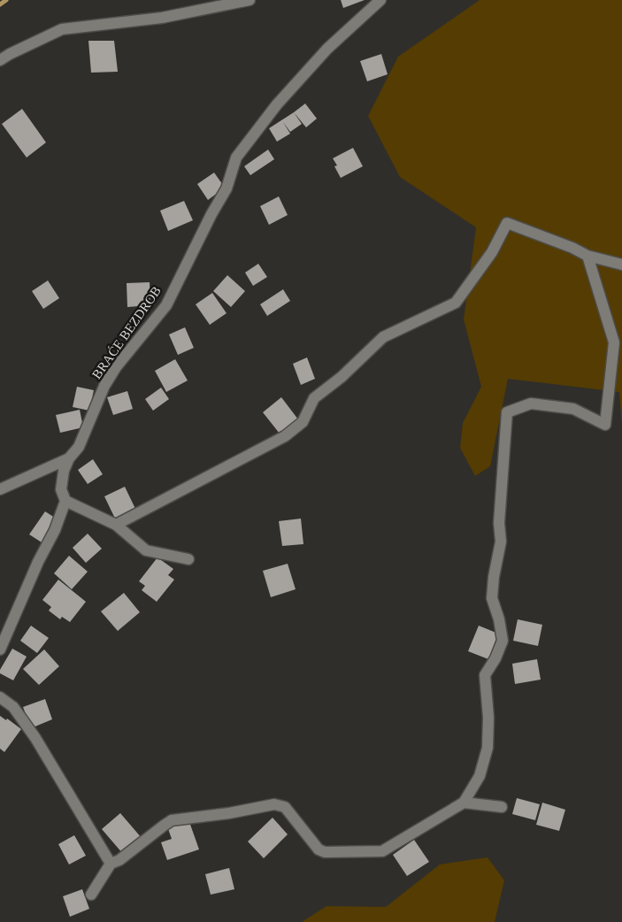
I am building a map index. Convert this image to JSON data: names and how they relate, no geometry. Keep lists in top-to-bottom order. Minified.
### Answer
{"streets":{"street":["BRAĆE BEZDROB"]}}
